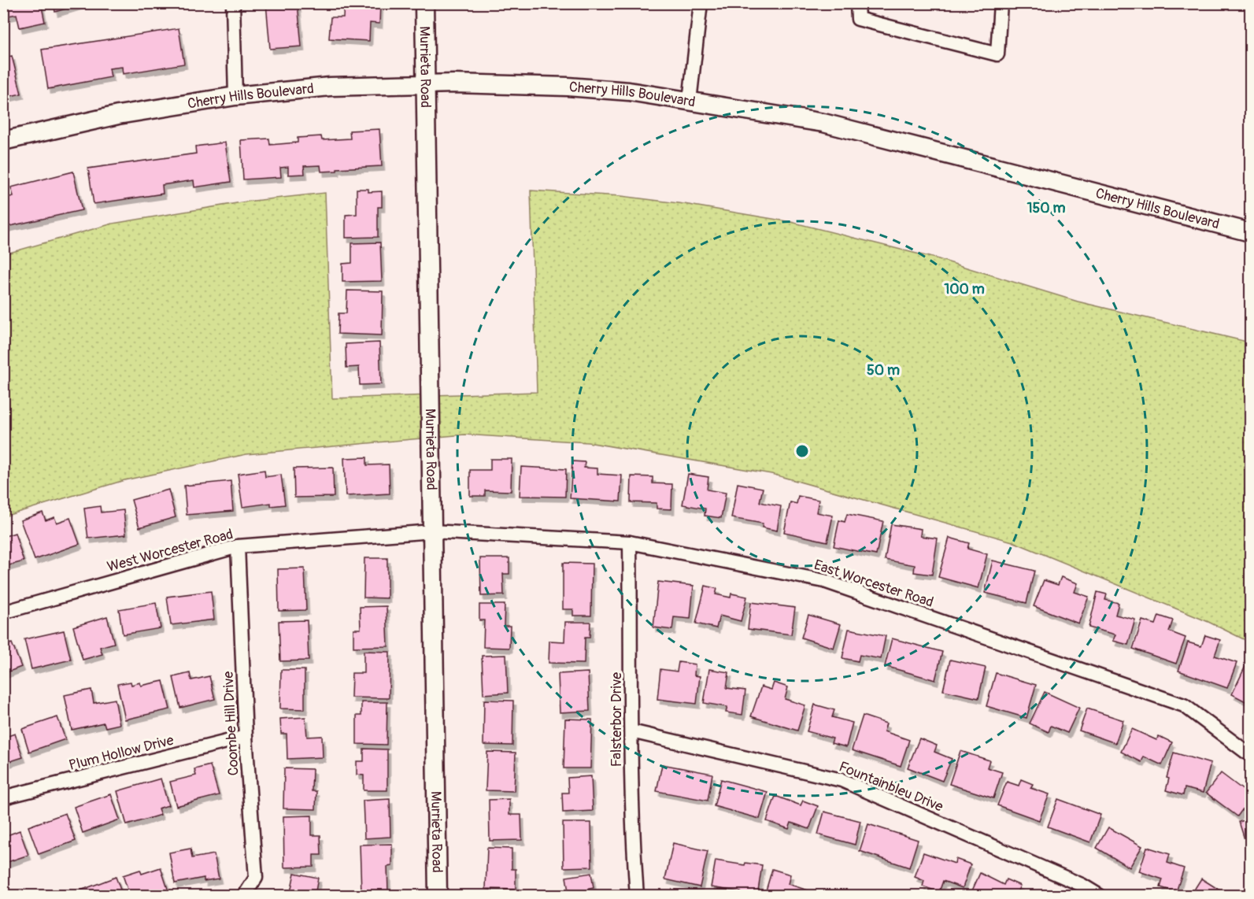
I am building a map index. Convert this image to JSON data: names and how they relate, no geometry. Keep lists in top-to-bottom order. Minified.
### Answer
{"streets":{"street":["Murrieta Road","Cherry Hills Boulevard","West Worcester Road","East Worcester Road","Falsterbor Drive","Coombe Hill Drive","Plum Hollow Drive","Fountainbleu Drive"]},"crossings":[["Murrieta Road","Cherry Hills Boulevard"],["Murrieta Road","West Worcester Road"],["Murrieta Road","East Worcester Road"],["West Worcester Road","East Worcester Road"],["West Worcester Road","Coombe Hill Drive"],["East Worcester Road","Falsterbor Drive"],["Falsterbor Drive","Fountainbleu Drive"],["Coombe Hill Drive","Plum Hollow Drive"]],"rings":["150 m","100 m","50 m"]}
